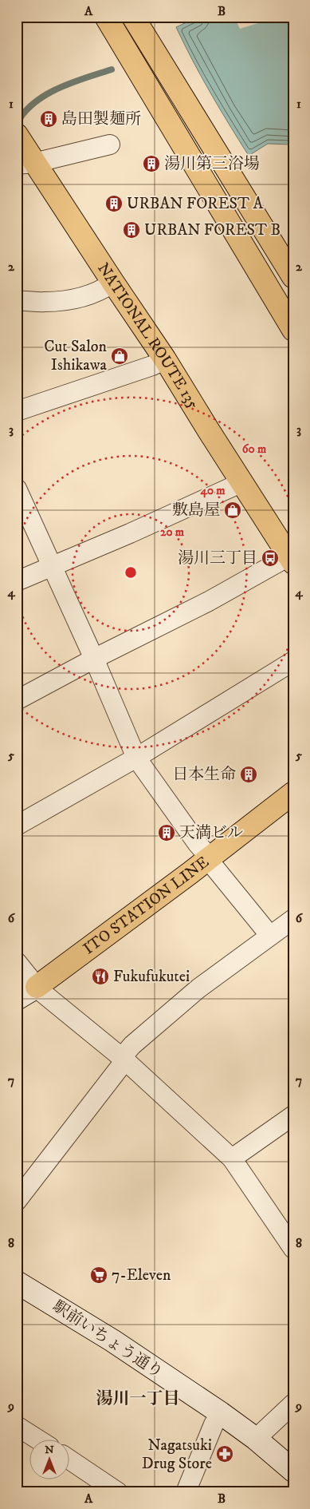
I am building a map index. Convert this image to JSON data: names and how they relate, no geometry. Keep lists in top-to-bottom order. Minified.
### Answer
{"streets":{"main road":["NATIONAL ROUTE 135","ITO STATION LINE"],"street":["駅前いちょう通り"]},"districts":["湯川一丁目"],"places":{"building":["島田製麺所","湯川第三浴場","URBAN FOREST A","URBAN FOREST B","日本生命","天満ビル"],"shop":["Cut Salon Ishikawa","敷島屋"],"bus stop":["湯川三丁目"],"restaurant":["Fukufukutei"],"supermarket":["7-Eleven"],"pharmacy":["Nagatsuki Drug Store"]},"north":"top","grid":{"columns":["A","B"],"rows":["1","2","3","4","5","6","7","8","9"]},"rings":["60 m","40 m","20 m"]}
